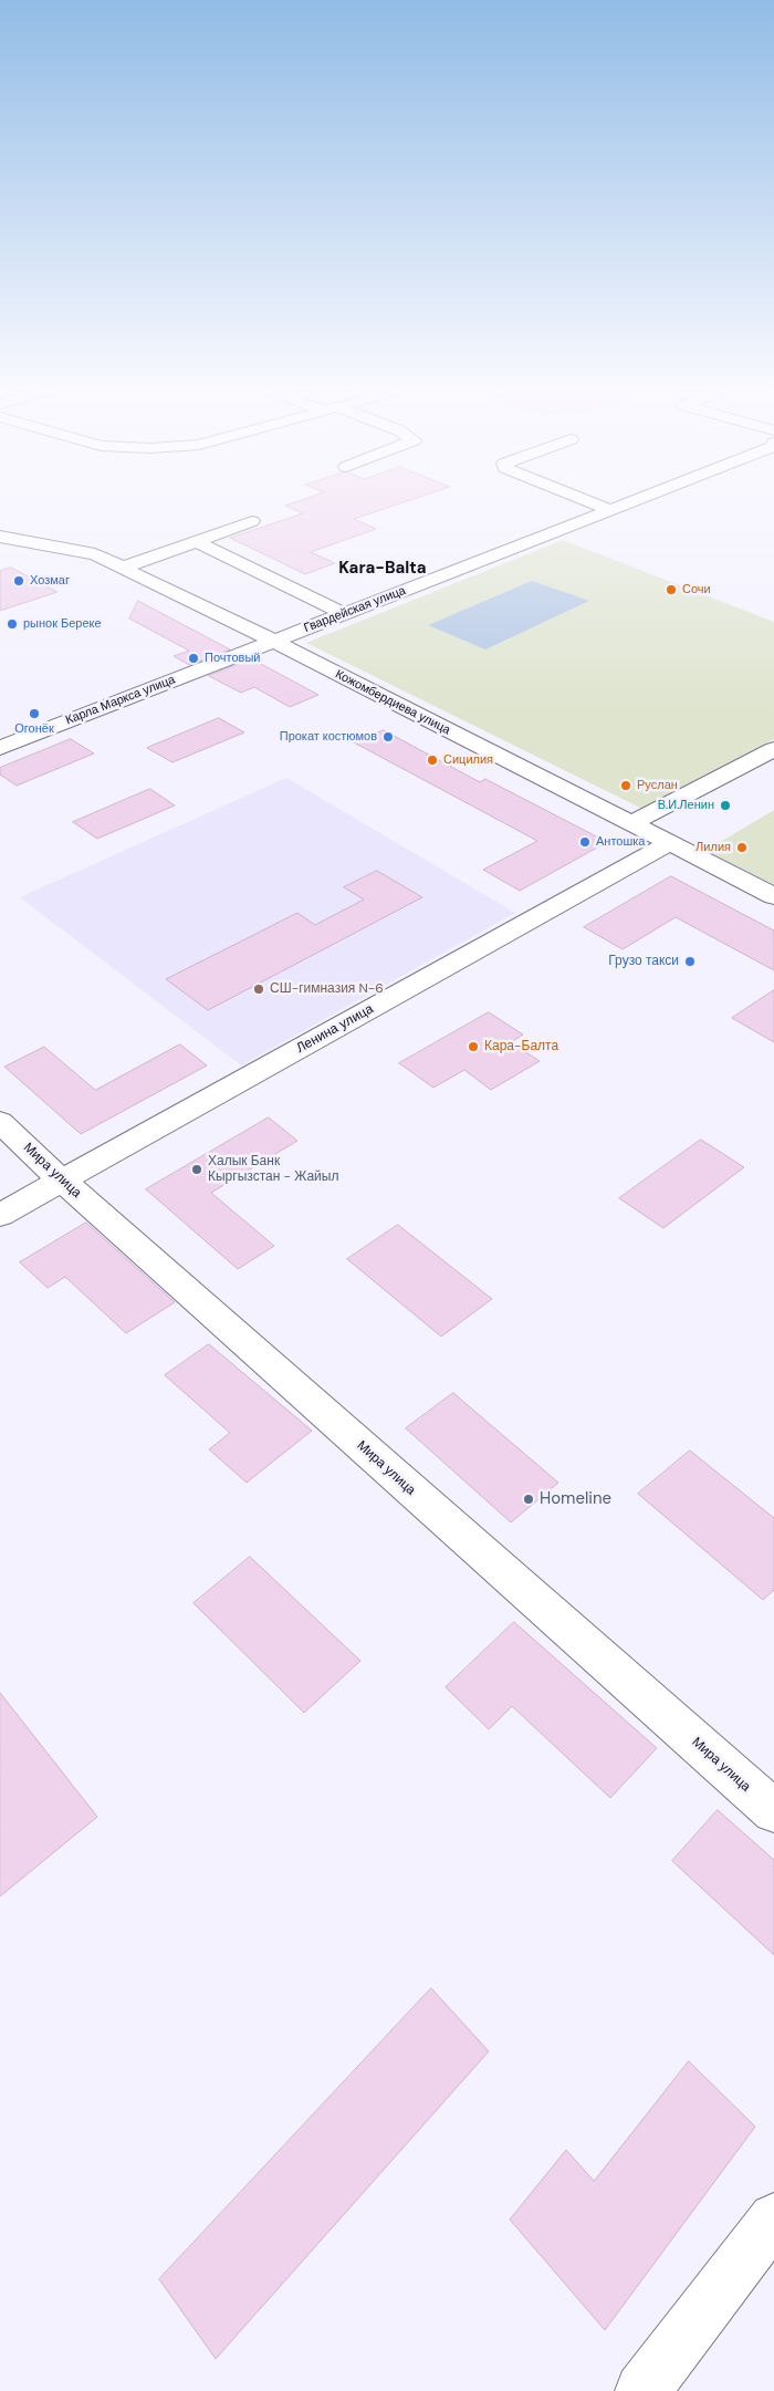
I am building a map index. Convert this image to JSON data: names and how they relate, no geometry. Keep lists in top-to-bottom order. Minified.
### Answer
{"streets":{"street":["Гвардейская улица","Карла Маркса улица","Кожомбердиева улица","Ленина улица","Мира улица"]},"crossings":[["Гвардейская улица","Карла Маркса улица"],["Гвардейская улица","Кожомбердиева улица"],["Карла Маркса улица","Кожомбердиева улица"],["Кожомбердиева улица","Ленина улица"],["Ленина улица","Мира улица"]],"districts":["Kara-Balta"],"places":["Хозмаг","Сочи","рынок Береке","Почтовый","Огонёк","Прокат костюмов","Сицилия","Руслан","В.И.Ленин","Антошка","Лилия","Грузо такси","СШ-гимназия N-6","Кара-Балта","Халык Банк Кыргызстан - Жайыл","Homeline"]}
